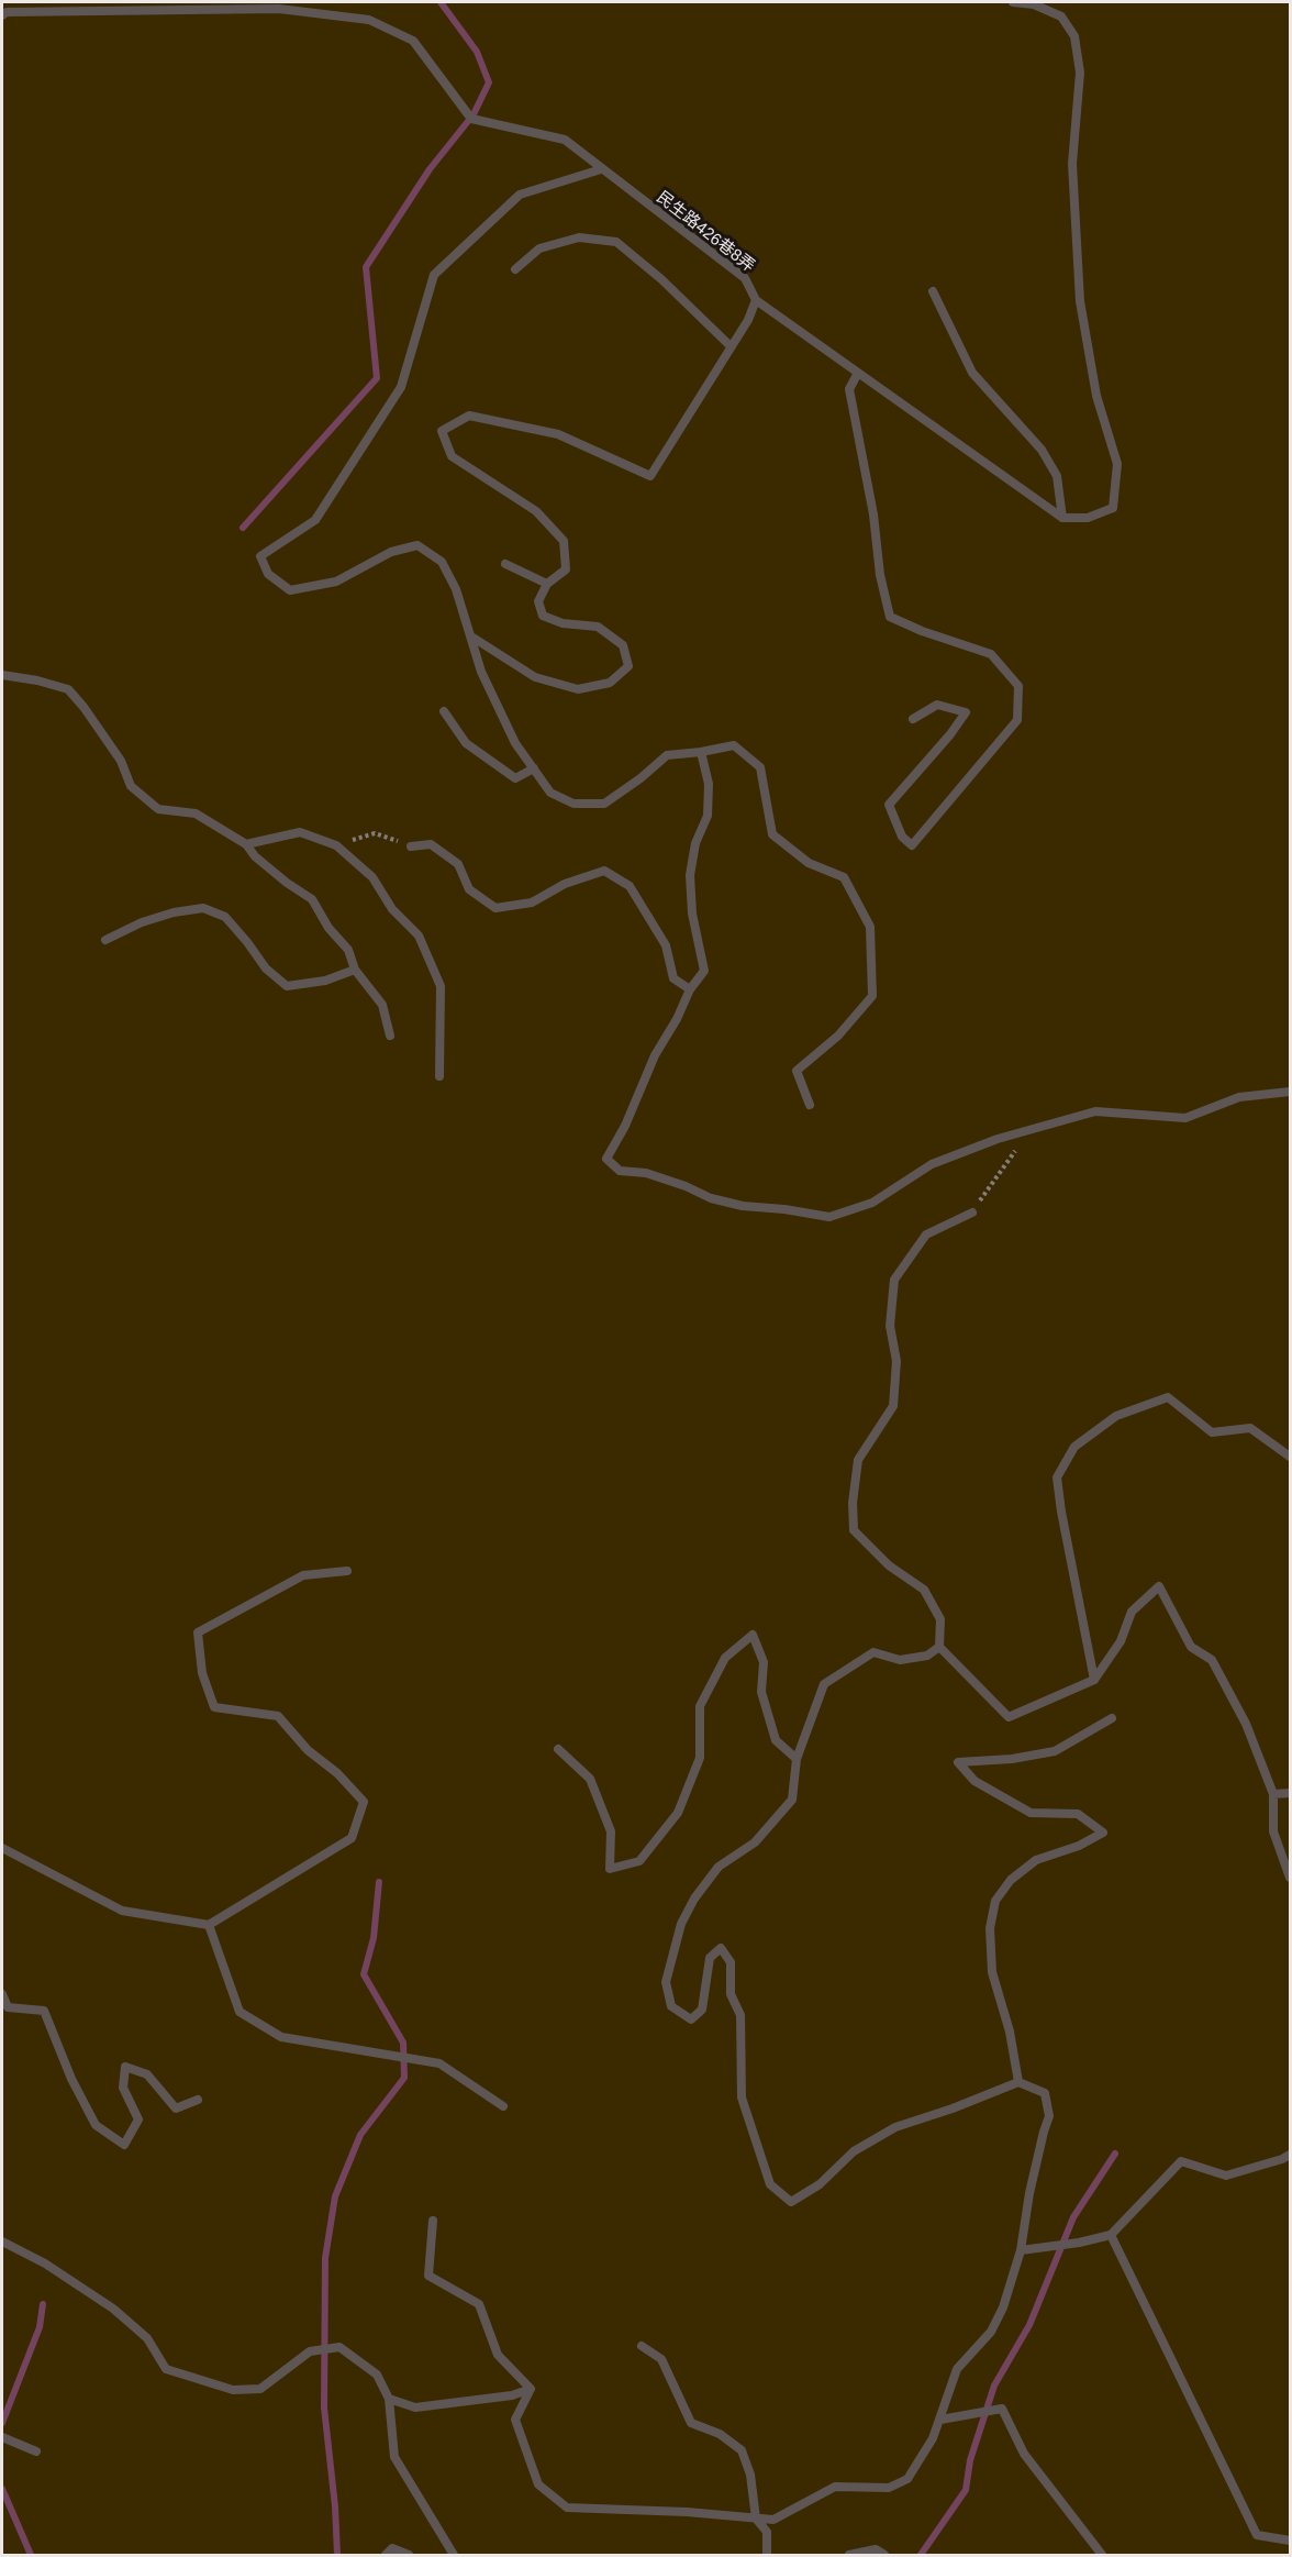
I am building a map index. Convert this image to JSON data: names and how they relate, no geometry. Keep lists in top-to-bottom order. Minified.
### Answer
{"streets":{"lane":["民生路426巷8弄"]}}
